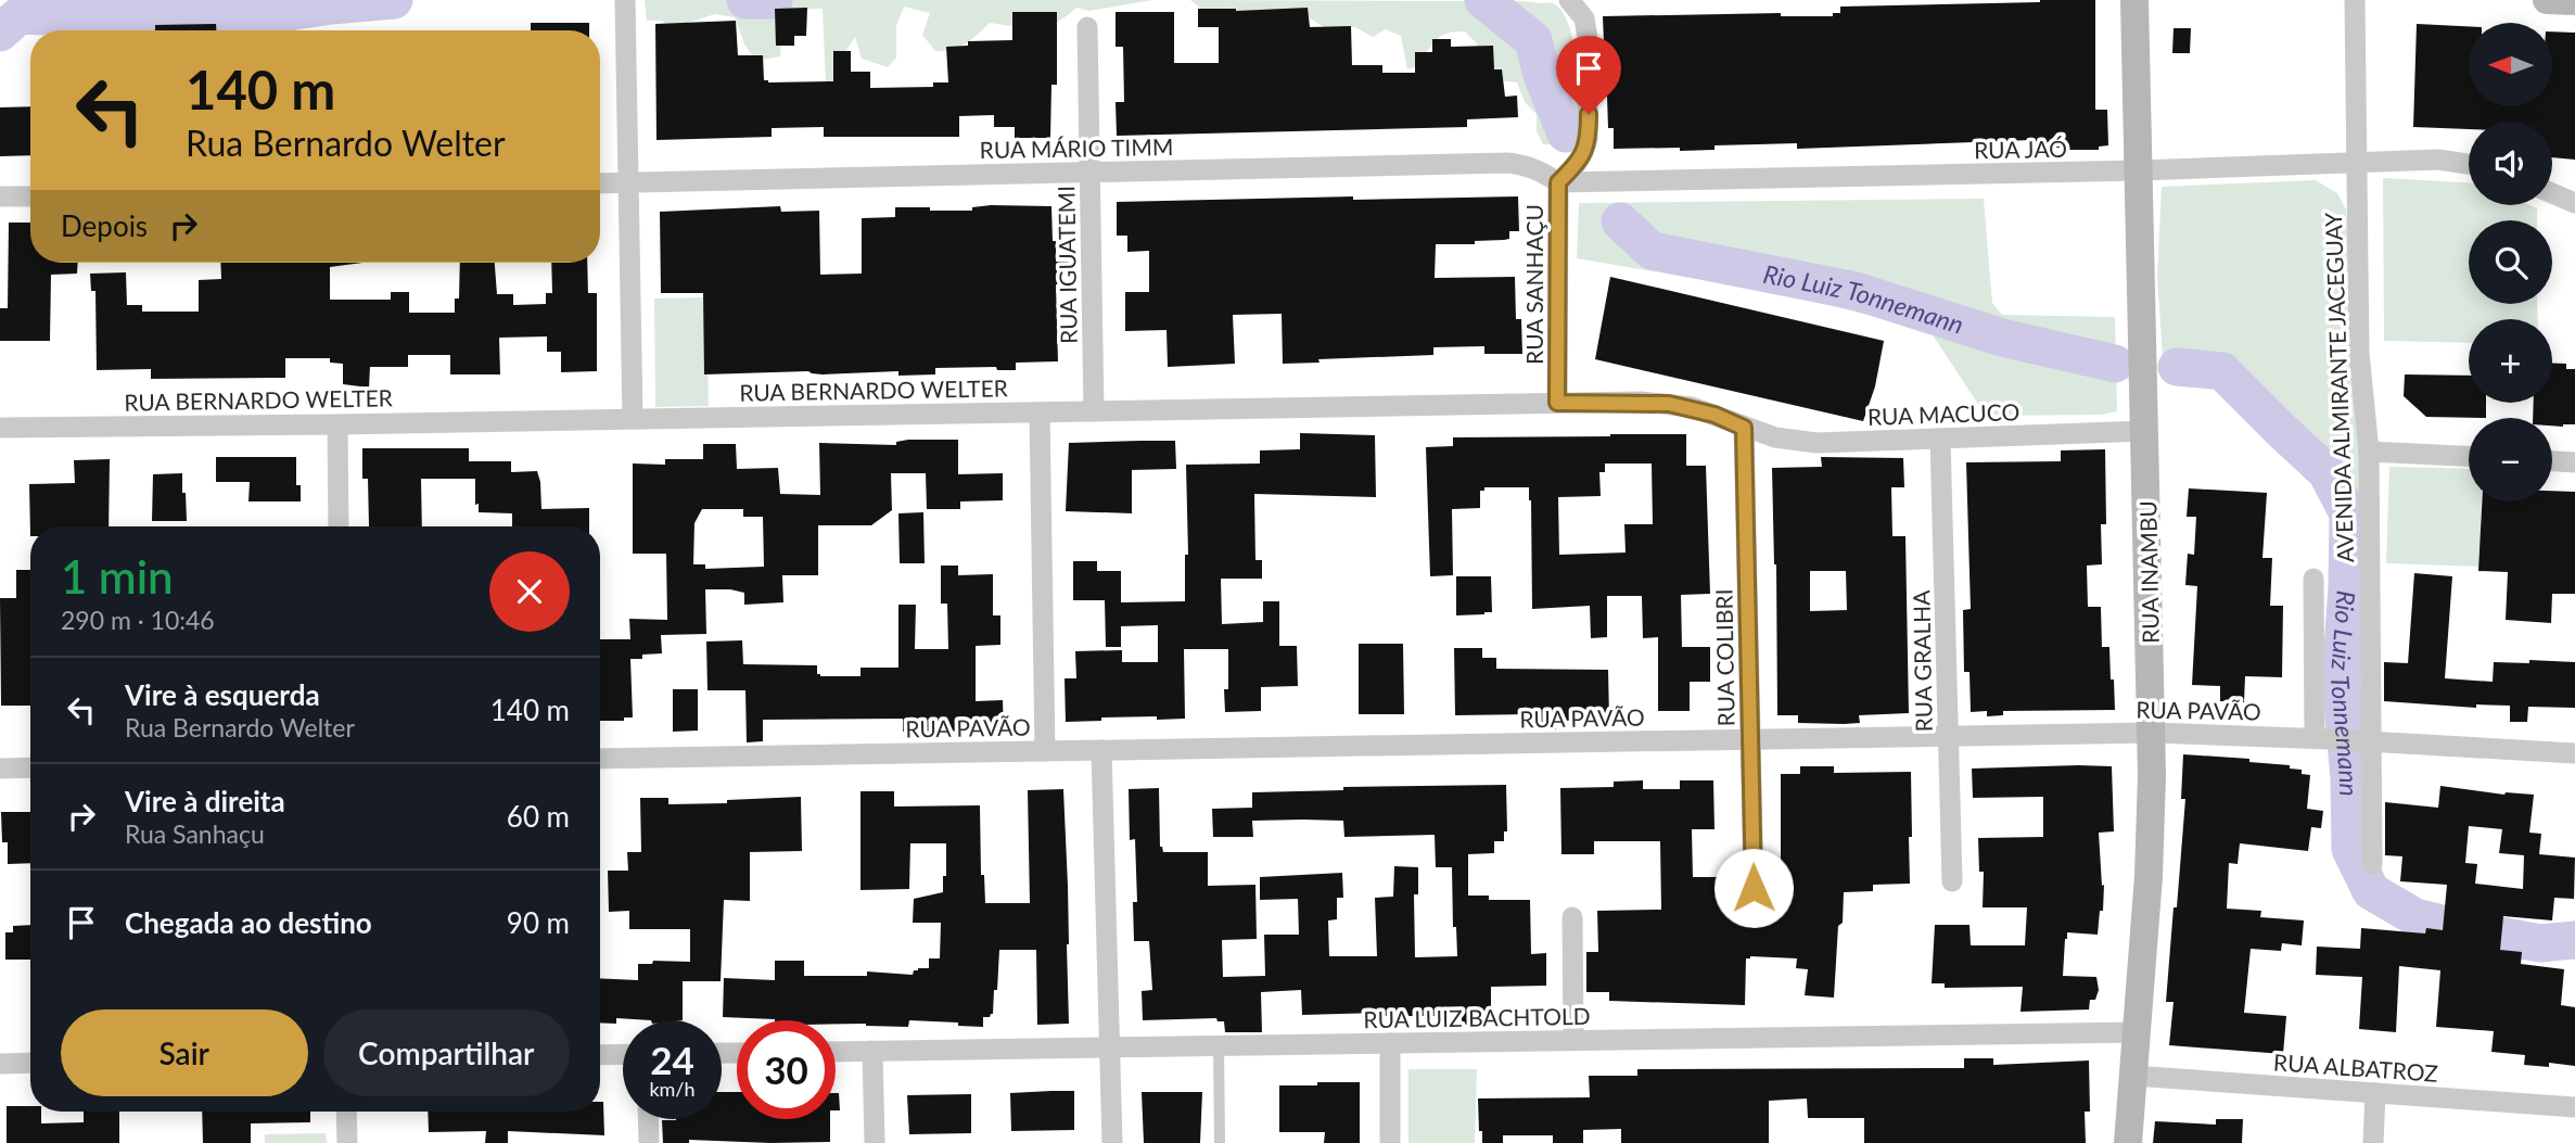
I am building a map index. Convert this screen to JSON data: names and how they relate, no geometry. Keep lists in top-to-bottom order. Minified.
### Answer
{"streets":{"main road":["RUA INAMBU"],"street":["RUA MÁRIO TIMM","RUA JAÓ","RUA IGUATEMI","RUA SANHAÇU","AVENIDA ALMIRANTE JACEGUAY","RUA BERNARDO WELTER","RUA MACUCO","RUA COLIBRI","RUA GRALHA","RUA PAVÃO","RUA LUIZ BACHTOLD","RUA ALBATROZ"]},"crossings":[["RUA MÁRIO TIMM","RUA JAÓ"],["RUA MÁRIO TIMM","RUA IGUATEMI"],["RUA MÁRIO TIMM","RUA SANHAÇU"],["RUA JAÓ","RUA SANHAÇU"],["RUA JAÓ","AVENIDA ALMIRANTE JACEGUAY"],["RUA JAÓ","RUA INAMBU"],["RUA IGUATEMI","RUA BERNARDO WELTER"],["RUA SANHAÇU","RUA BERNARDO WELTER"],["AVENIDA ALMIRANTE JACEGUAY","RUA PAVÃO"],["RUA BERNARDO WELTER","RUA MACUCO"],["RUA BERNARDO WELTER","RUA COLIBRI"],["RUA MACUCO","RUA INAMBU"],["RUA MACUCO","RUA COLIBRI"],["RUA MACUCO","RUA GRALHA"],["RUA INAMBU","RUA PAVÃO"],["RUA INAMBU","RUA LUIZ BACHTOLD"],["RUA INAMBU","RUA ALBATROZ"],["RUA COLIBRI","RUA PAVÃO"],["RUA GRALHA","RUA PAVÃO"]],"water":["Rio Luiz Tonnemann"],"north":"left","page":{"map_buttons":["+","−"],"turn":["140 m","Rua Bernardo Welter"],"then":"Depois","heading":["1 min","290 m · 10:46"],"list":[{"name":"Vire à esquerda","note":"Rua Bernardo Welter","value":"140 m"},{"name":"Vire à direita","note":"Rua Sanhaçu","value":"60 m"},{"name":"Chegada ao destino","value":"90 m"}],"buttons":["Sair","Compartilhar"],"speed":"24 km/h","limit":"30"}}
